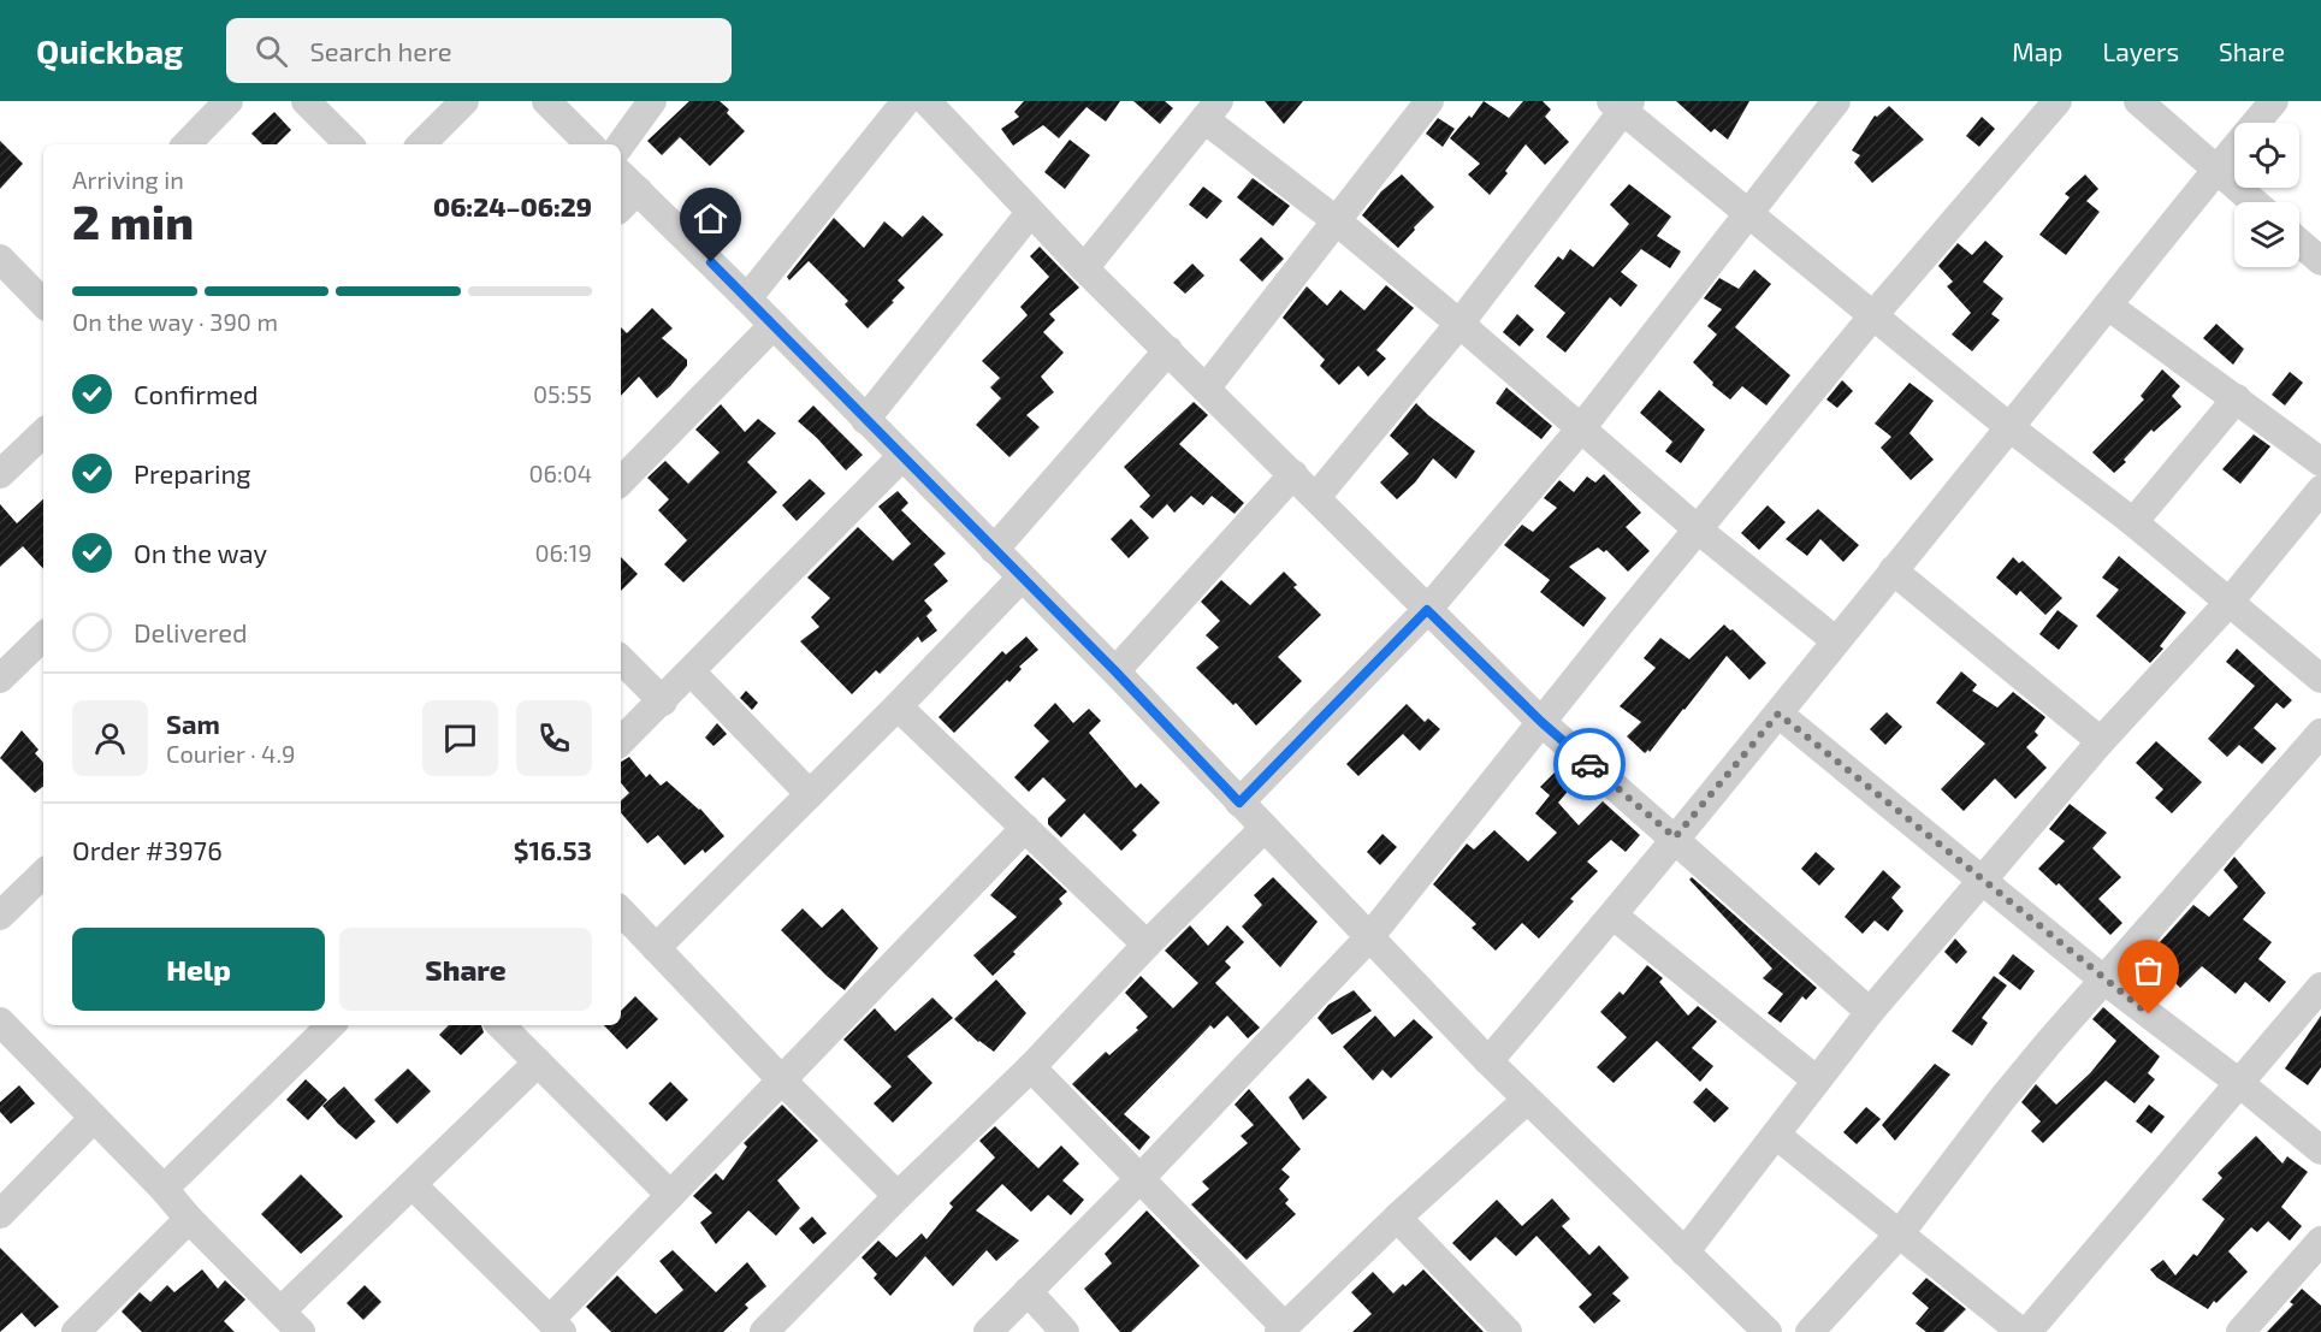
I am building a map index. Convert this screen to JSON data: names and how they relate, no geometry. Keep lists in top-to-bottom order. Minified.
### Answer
{"page":{"header":"Quickbag","search":"Search here","nav":["Map","Layers","Share"],"heading":["2 min","Arriving in","06:24–06:29"],"panel":["Sam","Courier · 4.9","Order #3976","$16.53"],"bar":"On the way · 390 m","list":[["Confirmed","05:55"],["Preparing","06:04"],["On the way","06:19"],"Delivered"],"buttons":["Help","Share"]}}
